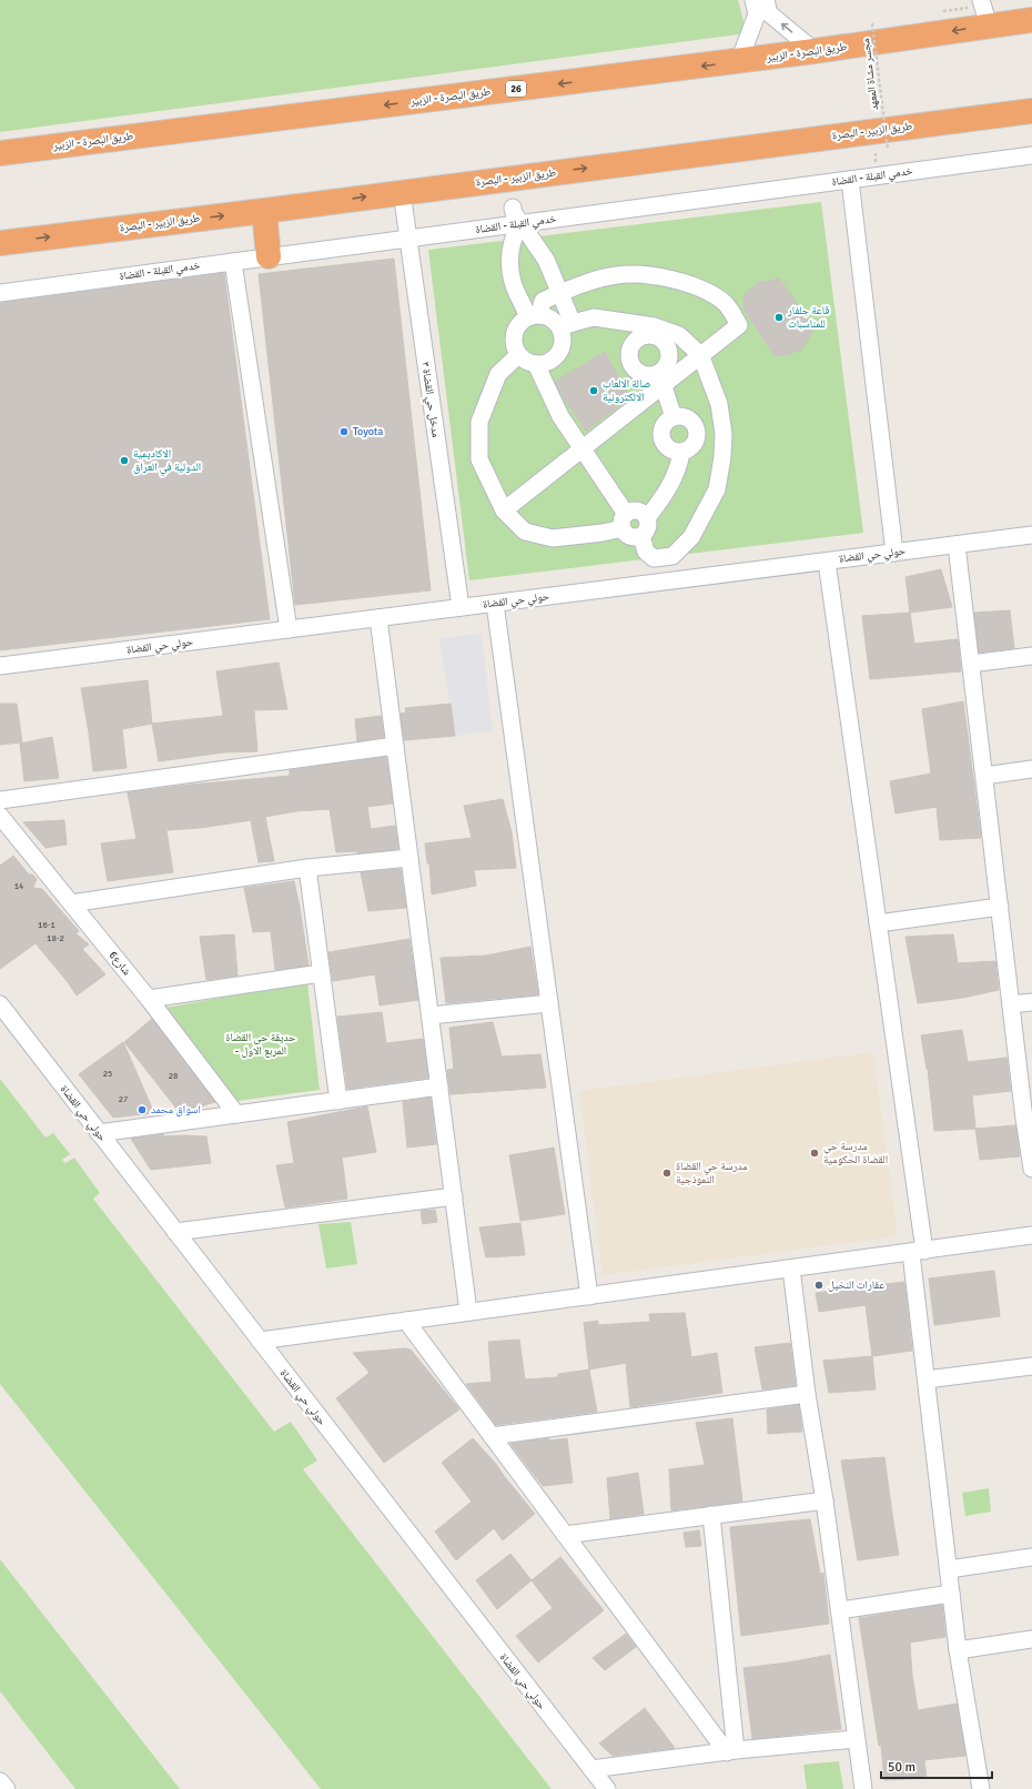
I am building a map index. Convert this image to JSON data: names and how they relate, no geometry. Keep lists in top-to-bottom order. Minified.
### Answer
{"streets":{"highway":["طريق البصرة - الزبير","26","طريق الزبير - البصرة"],"street":["خدمي القبلة - القضاة","مدخل حي القضاة ٣","حولي حي القضاة","شارع6"],"path":["مجسر مشاة المعهد"]},"crossings":[["طريق الزبير - البصرة","مدخل حي القضاة ٣"],["خدمي القبلة - القضاة","مدخل حي القضاة ٣"],["مدخل حي القضاة ٣","حولي حي القضاة"]],"one_way":["طريق البصرة - الزبير","طريق الزبير - البصرة"],"parks":["حديقة حي القضاة - المربع الاول"],"places":["قاعة جلفار للمناسبات","صالة الالعاب الالكترونية","Toyota","الاكاديمية الدولية في العراق","اسواق محمد","مدرسة حي القضاة الحكومية","مدرسة حي القضاة النموذجية","عقارات النخيل"],"house_numbers":["14","16-1","18-2","25","28","27"],"scale_bar":"50 m"}
